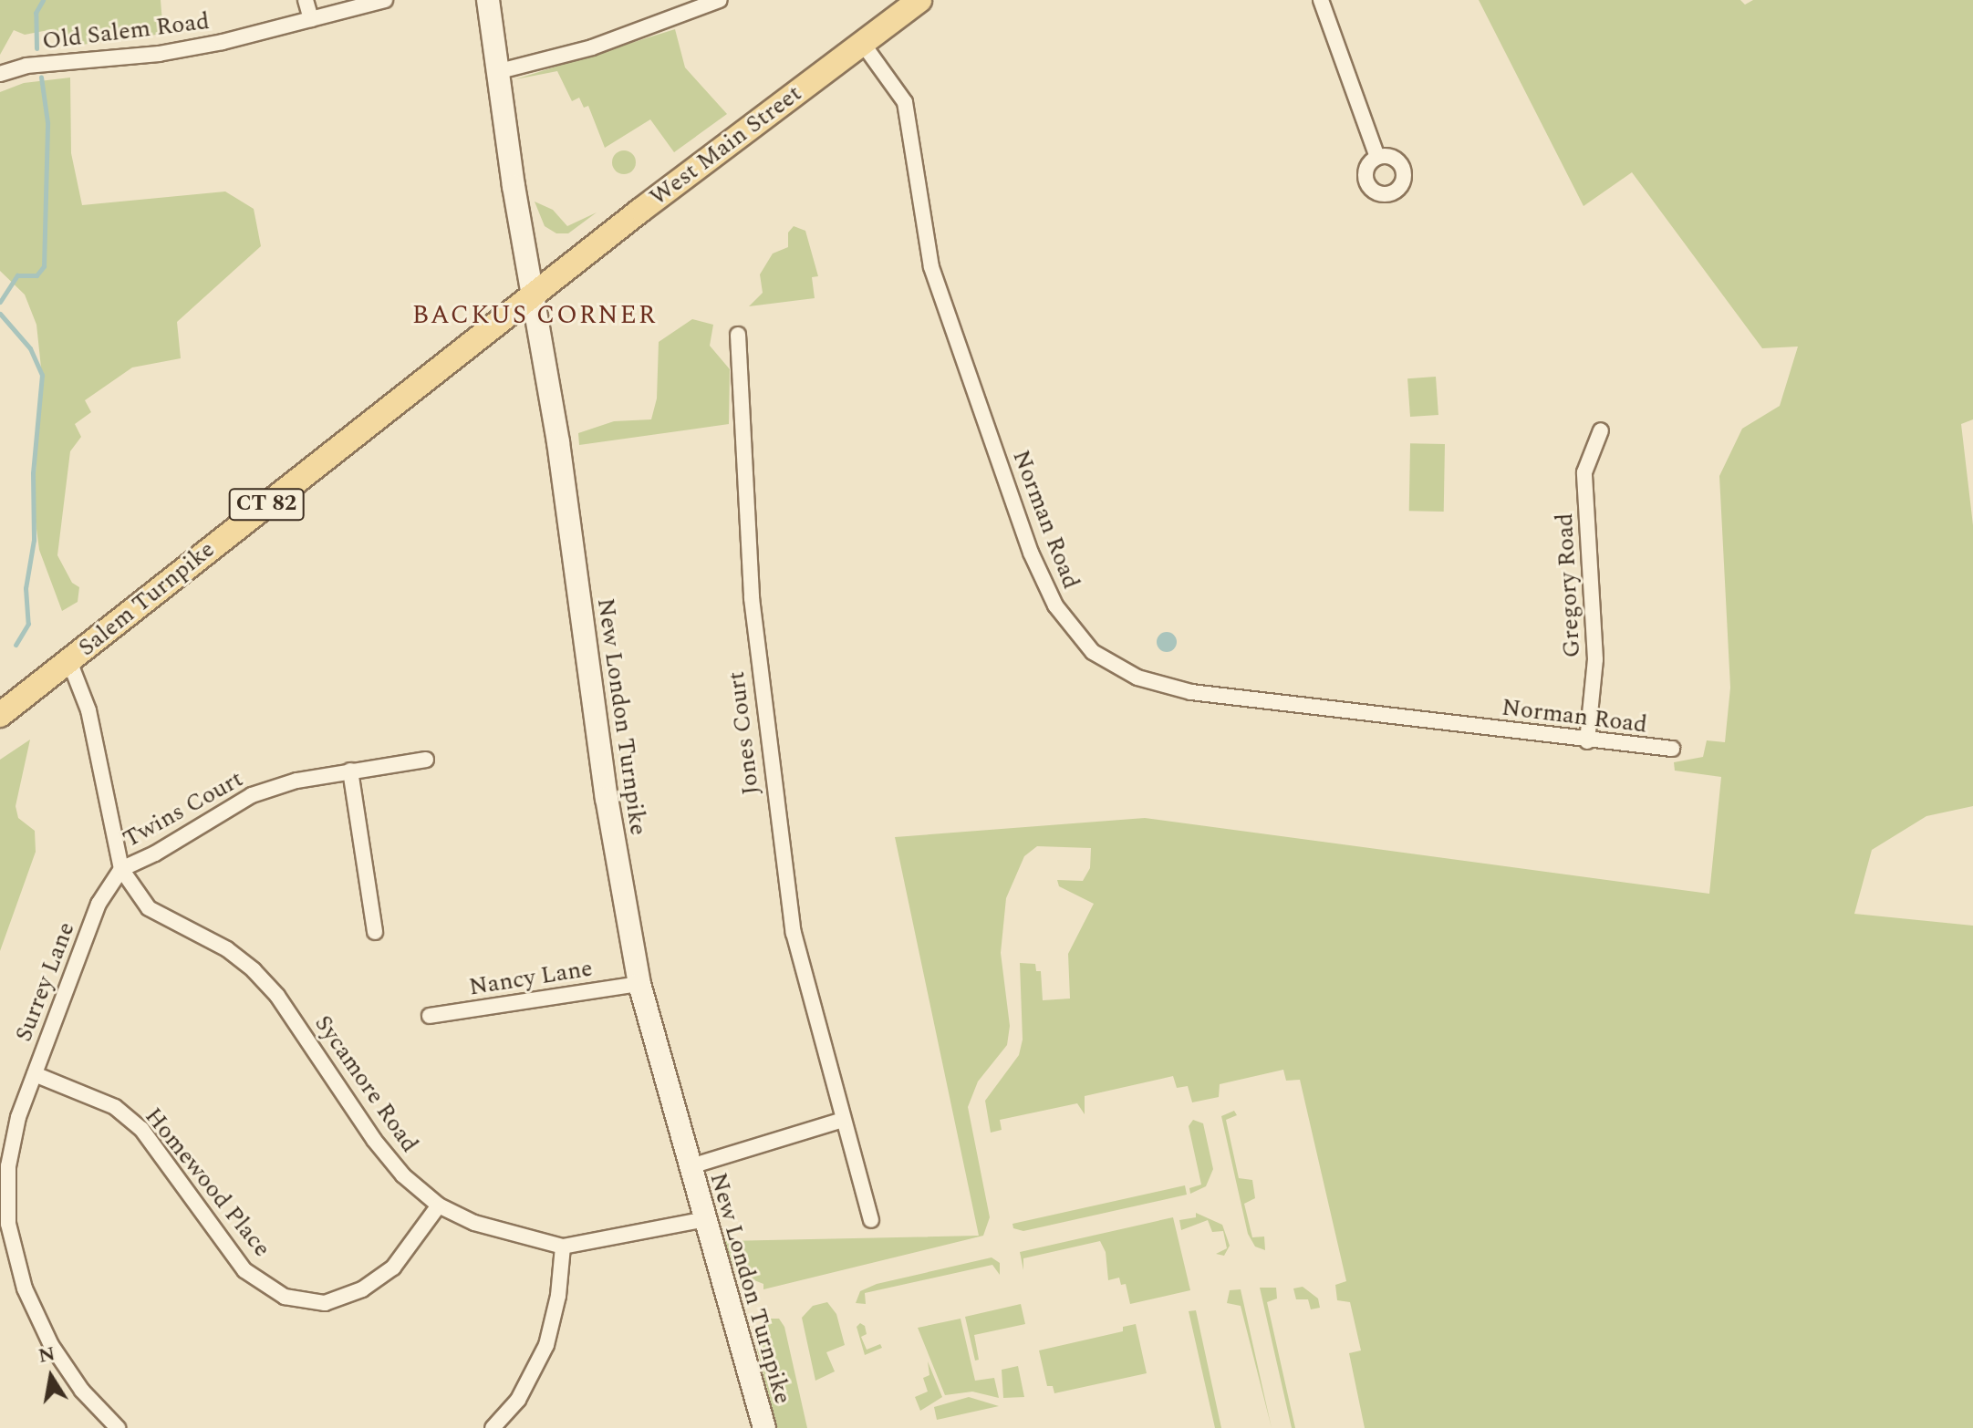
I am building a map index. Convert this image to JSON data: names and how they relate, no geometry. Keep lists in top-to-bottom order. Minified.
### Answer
{"streets":{"main road":["West Main Street","CT 82","Salem Turnpike","New London Turnpike"],"street":["Old Salem Road","Norman Road","Gregory Road","Jones Court","Twins Court","Nancy Lane","Surrey Lane","Sycamore Road","Homewood Place"]},"crossings":[["West Main Street","Norman Road"],["West Main Street","Salem Turnpike"],["West Main Street","New London Turnpike"],["Norman Road","Gregory Road"],["Salem Turnpike","New London Turnpike"],["New London Turnpike","Nancy Lane"],["New London Turnpike","Sycamore Road"],["Twins Court","Surrey Lane"],["Twins Court","Sycamore Road"],["Surrey Lane","Sycamore Road"],["Surrey Lane","Homewood Place"],["Sycamore Road","Homewood Place"]],"districts":["BACKUS CORNER"],"north":"top"}
